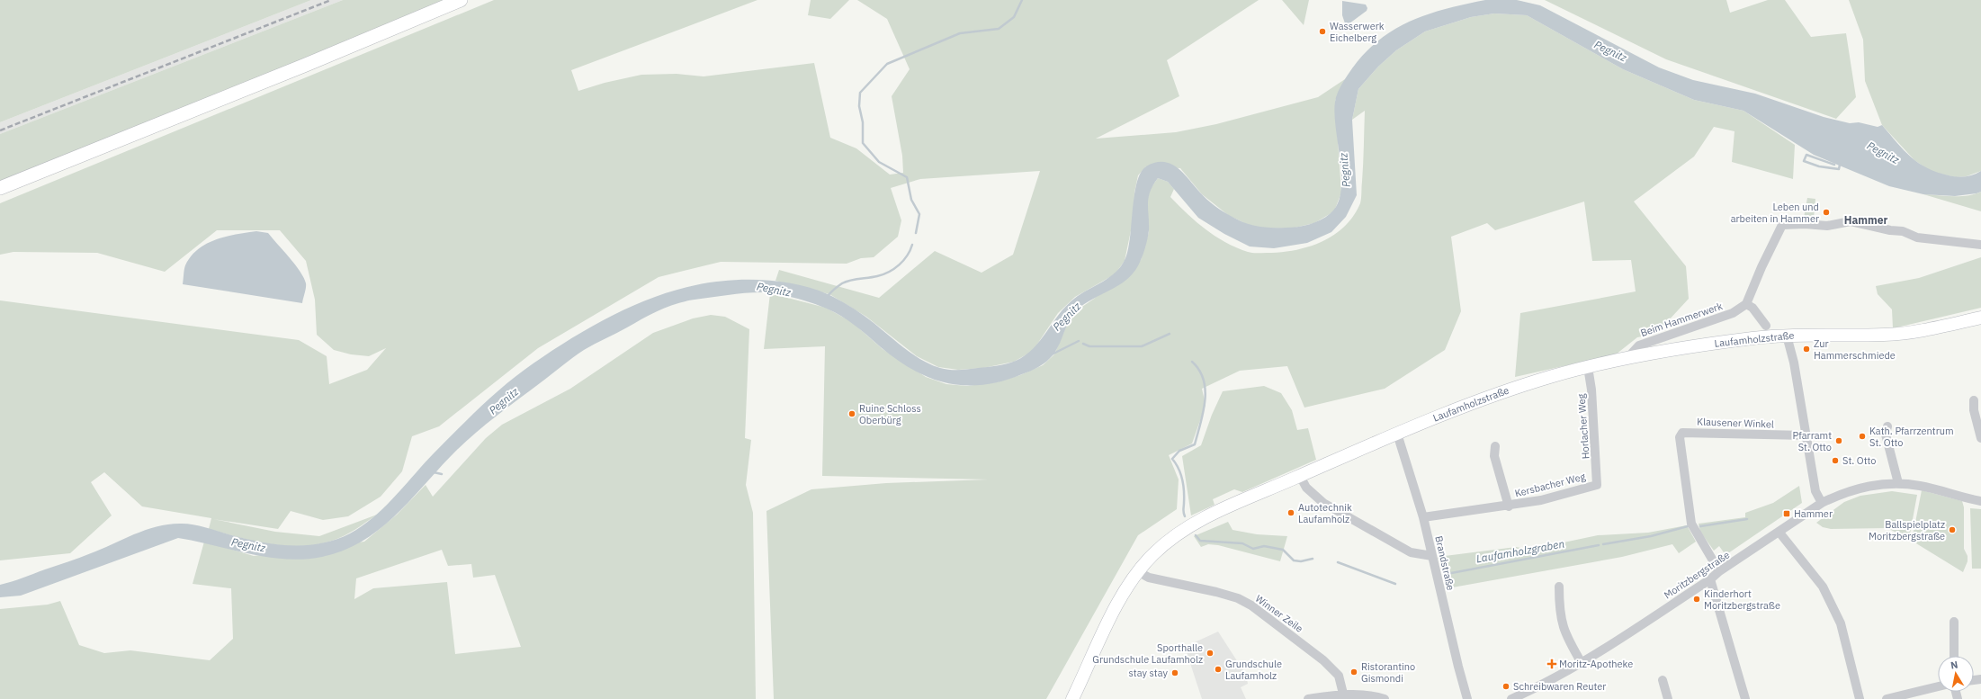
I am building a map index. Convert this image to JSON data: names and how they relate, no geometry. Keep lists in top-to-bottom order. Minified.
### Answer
{"streets":{"main road":["Laufamholzstraße"],"street":["Beim Hammerwerk","Klausener Winkel","Horlacher Weg","Kersbacher Weg","Brandstraße","Moritzbergstraße","Winner Zeile"]},"crossings":[["Beim Hammerwerk","Laufamholzstraße"],["Laufamholzstraße","Horlacher Weg"],["Laufamholzstraße","Brandstraße"],["Laufamholzstraße","Winner Zeile"],["Klausener Winkel","Moritzbergstraße"],["Horlacher Weg","Kersbacher Weg"],["Kersbacher Weg","Brandstraße"]],"districts":["Hammer"],"water":["Pegnitz","Laufamholzgraben"],"places":{"other":["Wasserwerk Eichelberg","Leben und arbeiten in Hammer","Zur Hammerschmiede","Ruine Schloss Oberbürg","Kath. Pfarrzentrum St. Otto","Pfarramt St. Otto","St. Otto","Autotechnik Laufamholz","Ballspielplatz Moritzbergstraße","Kinderhort Moritzbergstraße","Sporthalle Grundschule Laufamholz","Grundschule Laufamholz","Ristorantino Gismondi","stay stay","Schreibwaren Reuter"],"transit":["Hammer"],"health":["Moritz-Apotheke"]},"north":"top"}
